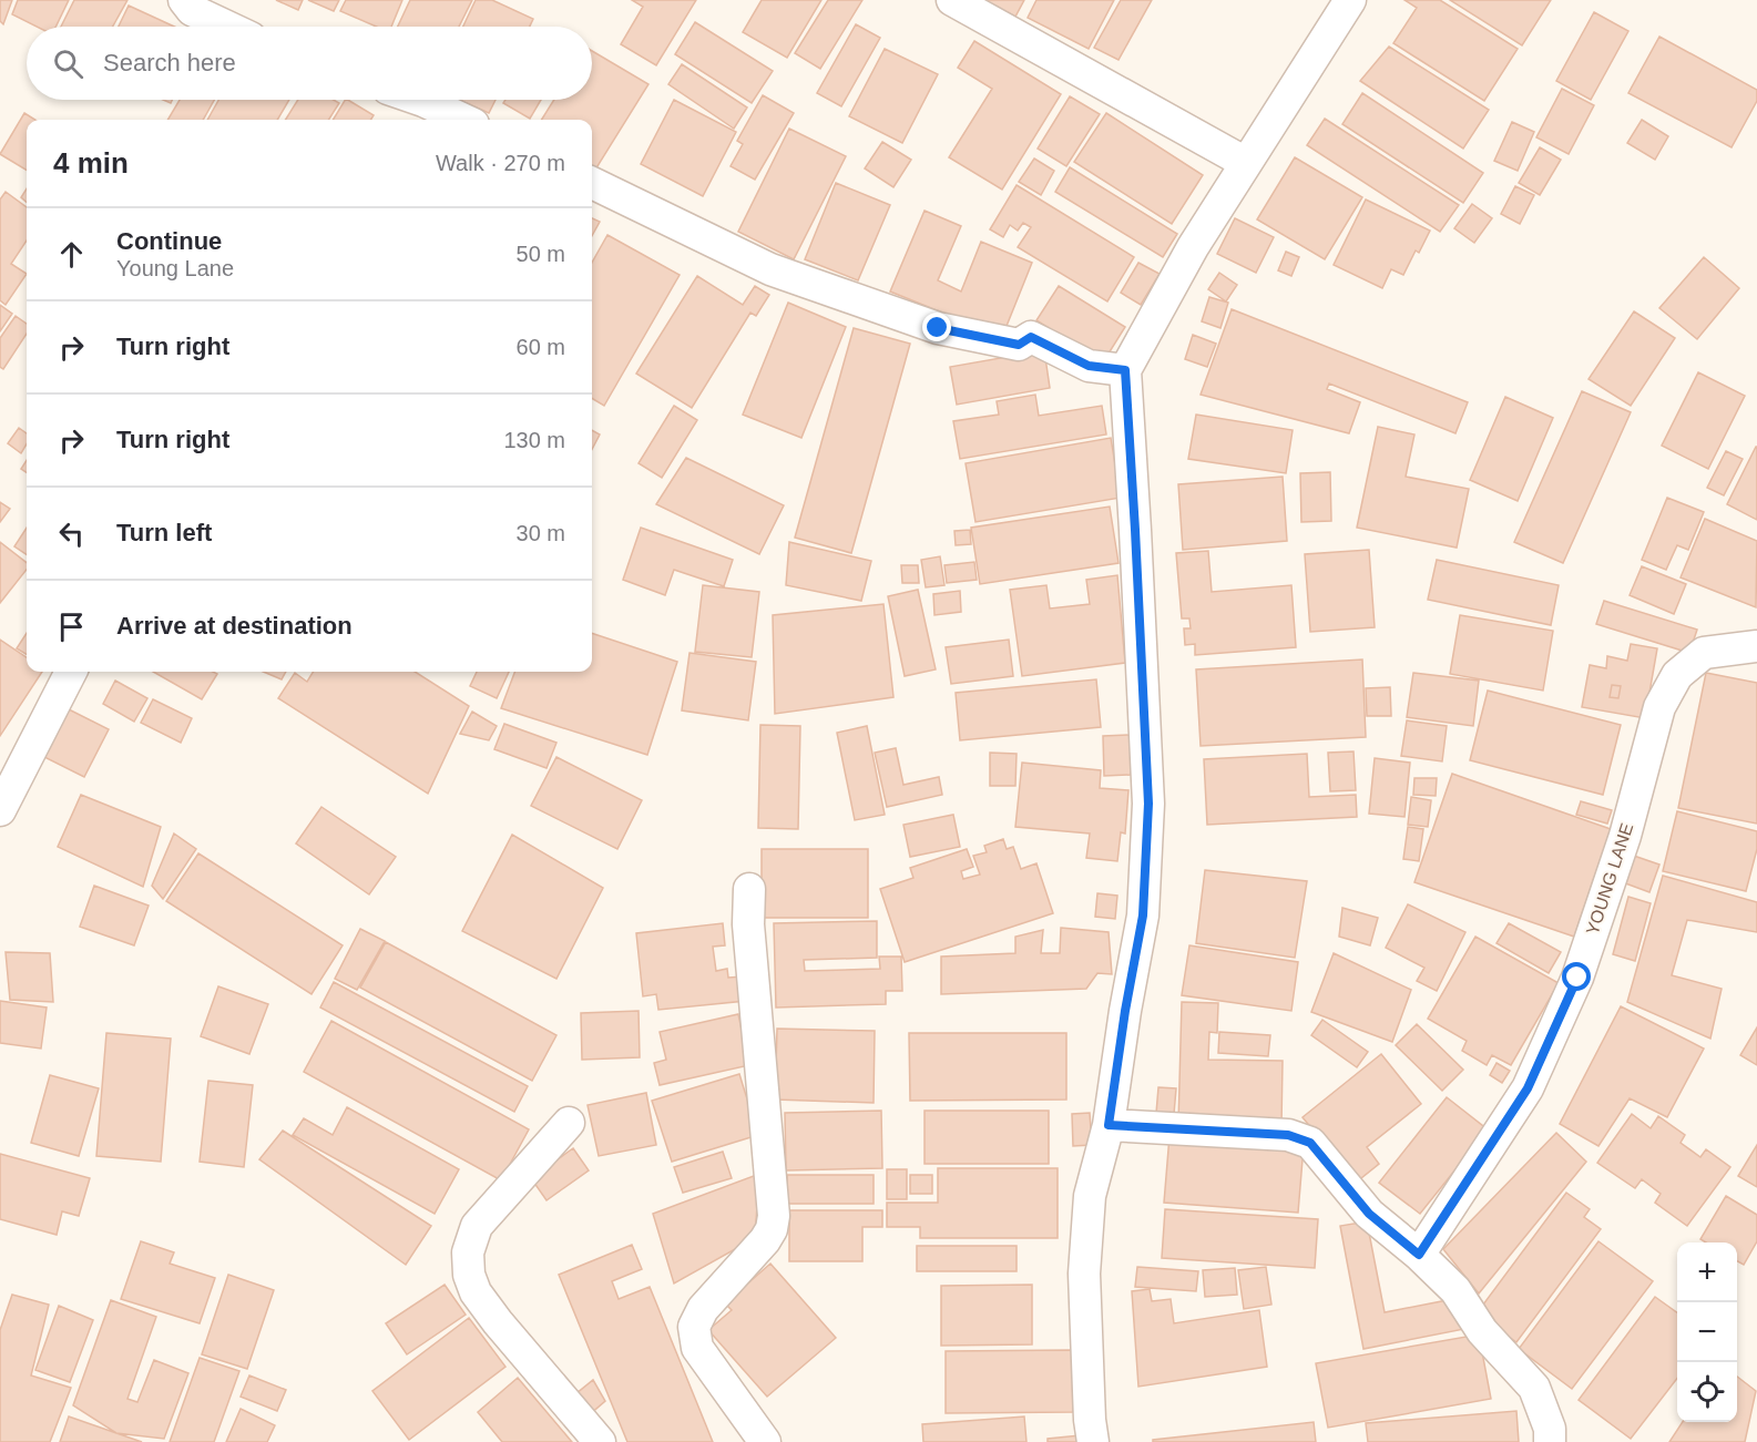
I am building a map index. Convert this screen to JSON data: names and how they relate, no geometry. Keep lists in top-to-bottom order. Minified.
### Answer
{"streets":{"street":["YOUNG LANE"]},"page":{"search":"Search here","heading":["4 min","Walk · 270 m"],"list":[["Continue","Young Lane","50 m"],["Turn right","60 m"],["Turn right","130 m"],["Turn left","30 m"],"Arrive at destination"],"map_buttons":["+","−"]}}
